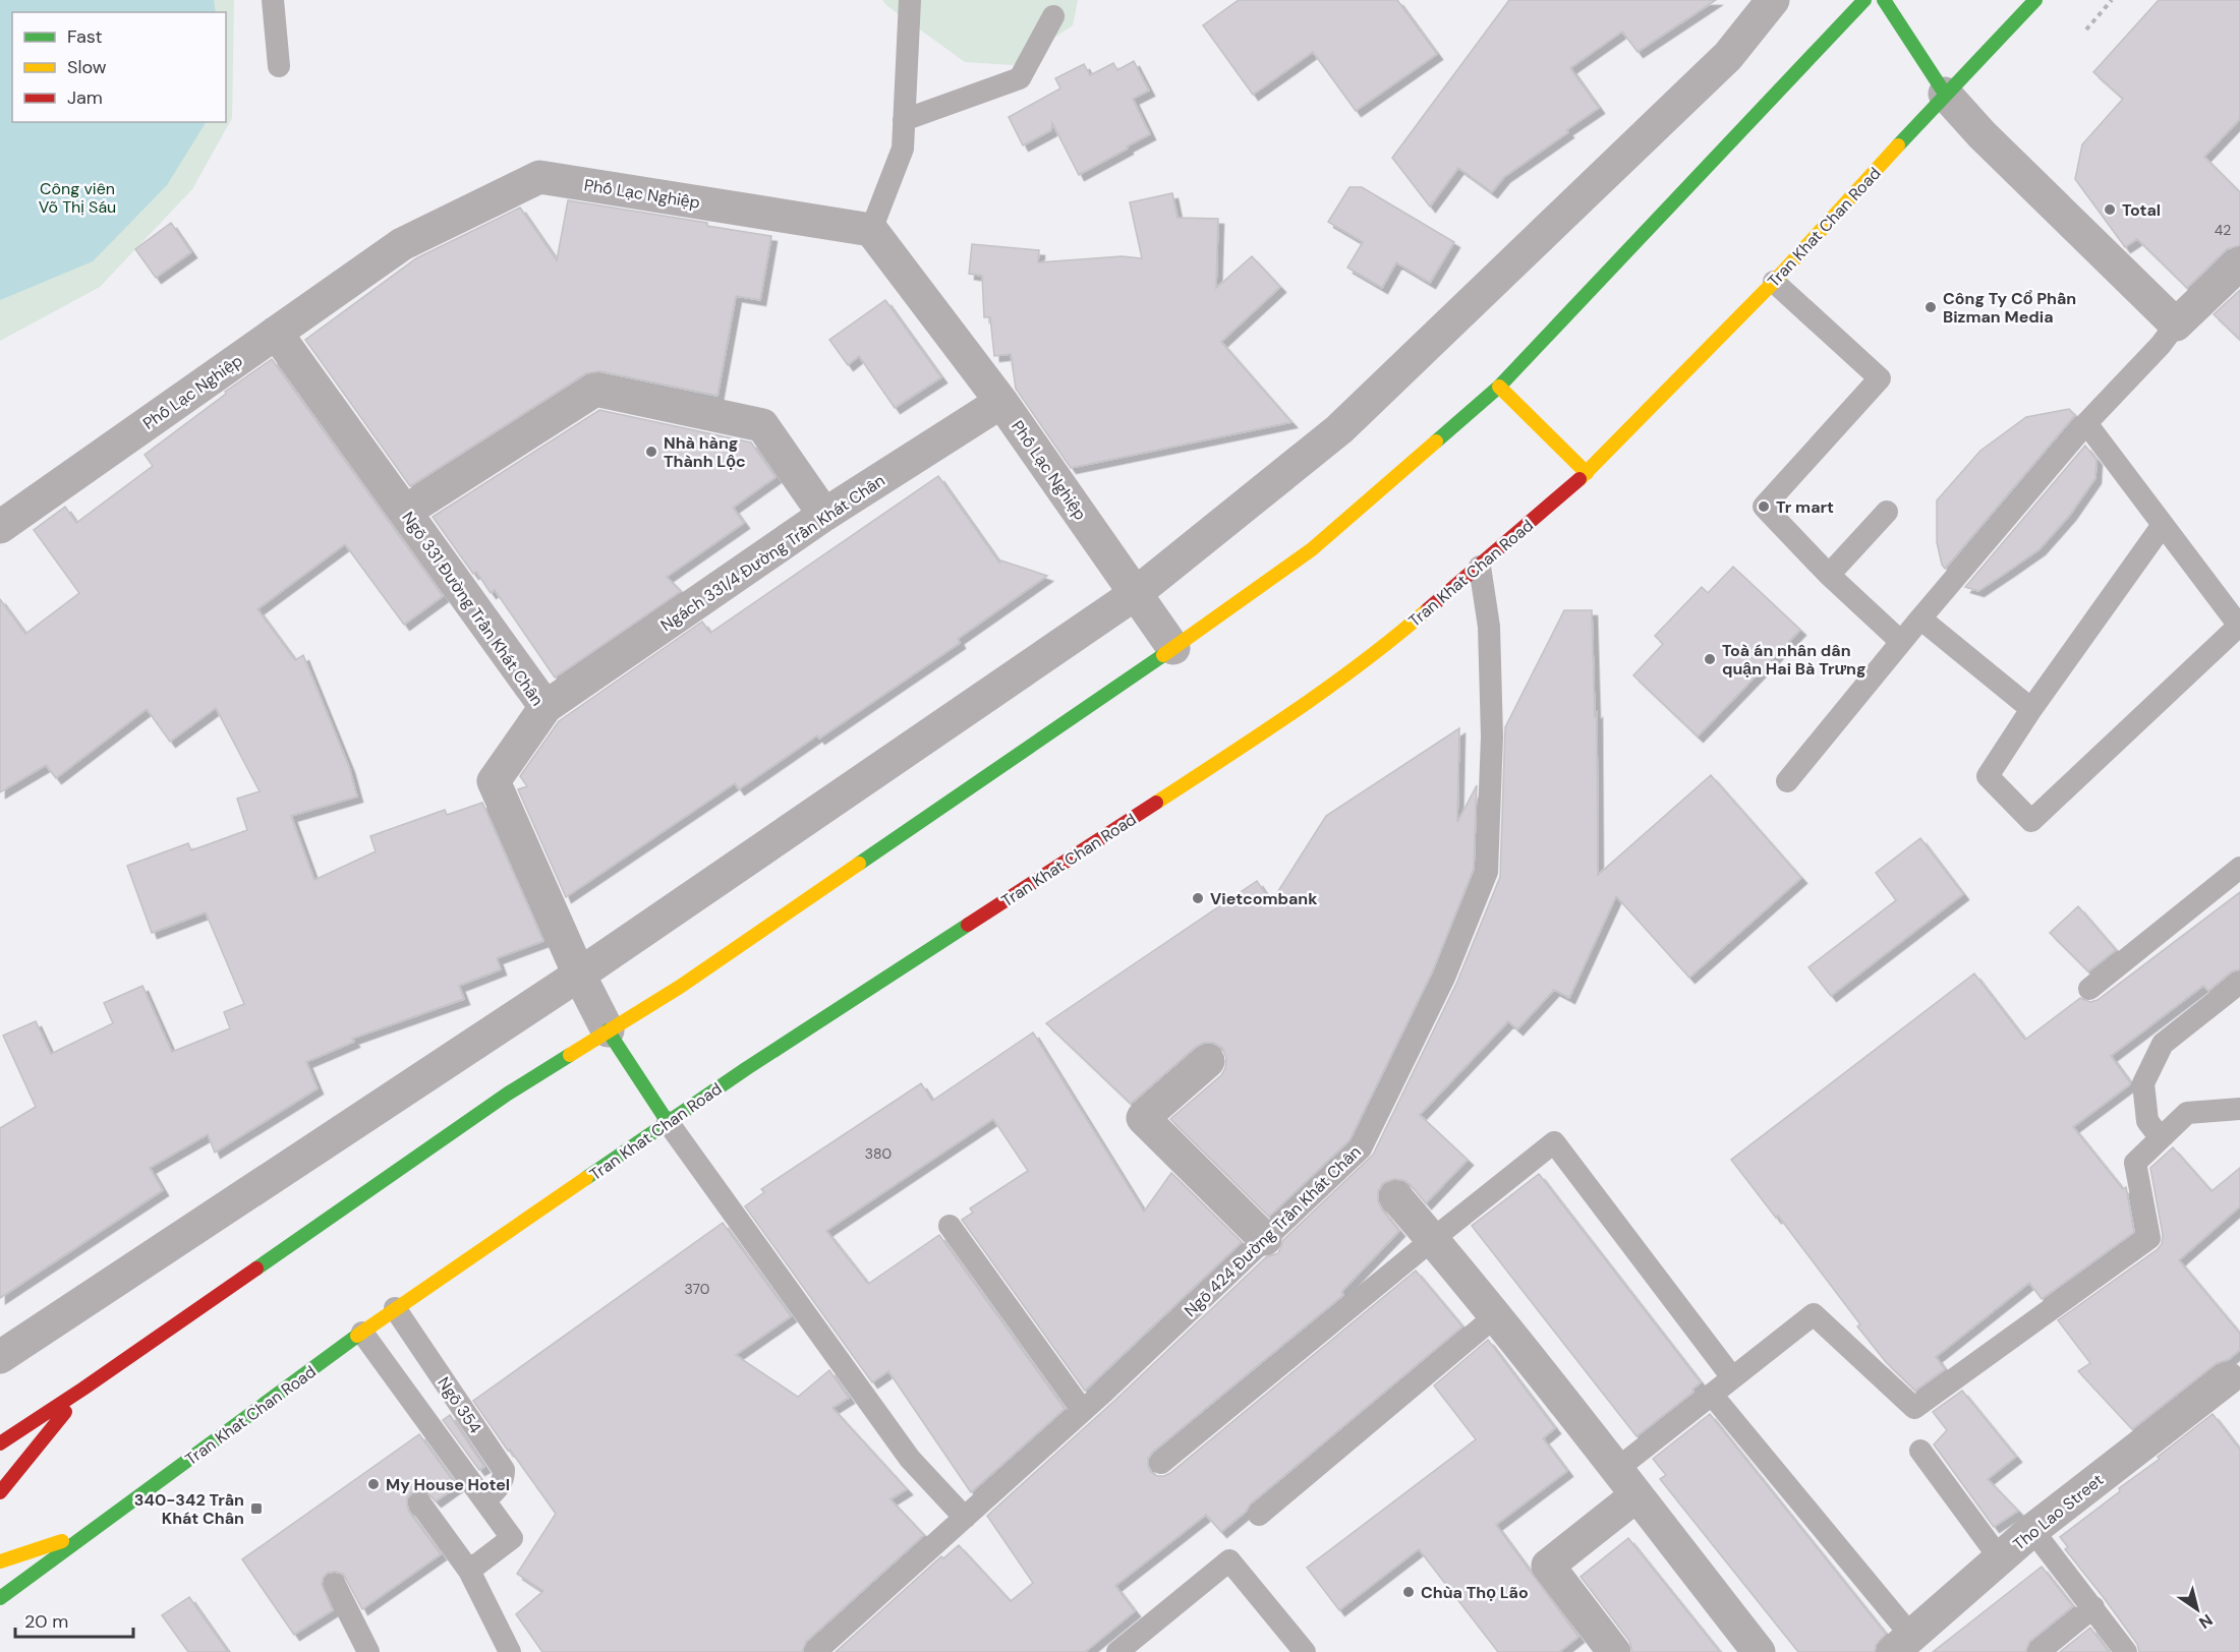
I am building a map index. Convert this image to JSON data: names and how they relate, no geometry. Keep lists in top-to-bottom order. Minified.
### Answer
{"streets":{"main road":["Tran Khat Chan Road"],"street":["Phố Lạc Nghiệp","Ngách 331/4 Đường Trần Khát Chân","Ngõ 331 Đường Trần Khát Chân","Tho Lao Street"],"lane":["Ngõ 424 Đường Trần Khát Chân","Ngõ 354"]},"crossings":[["Phố Lạc Nghiệp","Ngách 331/4 Đường Trần Khát Chân"],["Phố Lạc Nghiệp","Ngõ 331 Đường Trần Khát Chân"],["Tran Khat Chan Road","Ngõ 424 Đường Trần Khát Chân"],["Tran Khat Chan Road","Ngõ 354"],["Ngách 331/4 Đường Trần Khát Chân","Ngõ 331 Đường Trần Khát Chân"]],"parks":["Công viên Võ Thị Sáu"],"places":{"other":["Total","Công Ty Cổ Phần Bizman Media","Nhà hàng Thành Lộc","Tr mart","Toà án nhân dân quận Hai Bà Trưng","Vietcombank","My House Hotel","Chùa Thọ Lão"],"transit":["340-342 Trần Khát Chân"]},"house_numbers":["42","380","370"],"legend":["Fast","Slow","Jam"],"scale_bar":"20 m","north":"bottom right"}
